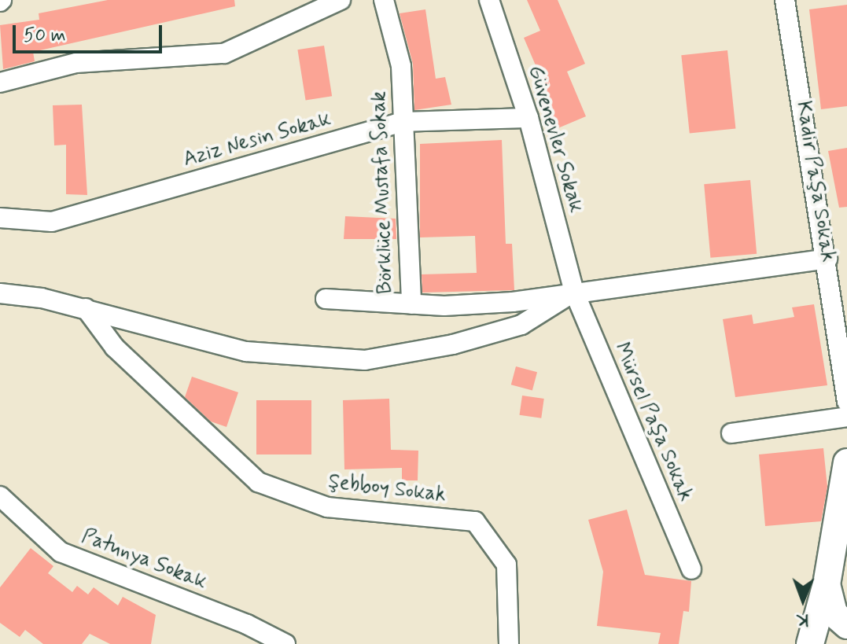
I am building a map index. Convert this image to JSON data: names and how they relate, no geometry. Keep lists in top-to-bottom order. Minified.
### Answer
{"streets":{"street":["Güvenevler Sokak","Aziz Nesin Sokak","Kadir Paşa Sokak","Börklüce Mustafa Sokak","Mürsel Paşa Sokak","Şebboy Sokak","Patunya Sokak"]},"crossings":[["Güvenevler Sokak","Aziz Nesin Sokak"],["Güvenevler Sokak","Mürsel Paşa Sokak"],["Aziz Nesin Sokak","Börklüce Mustafa Sokak"]],"scale_bar":"50 m","north":"bottom"}
